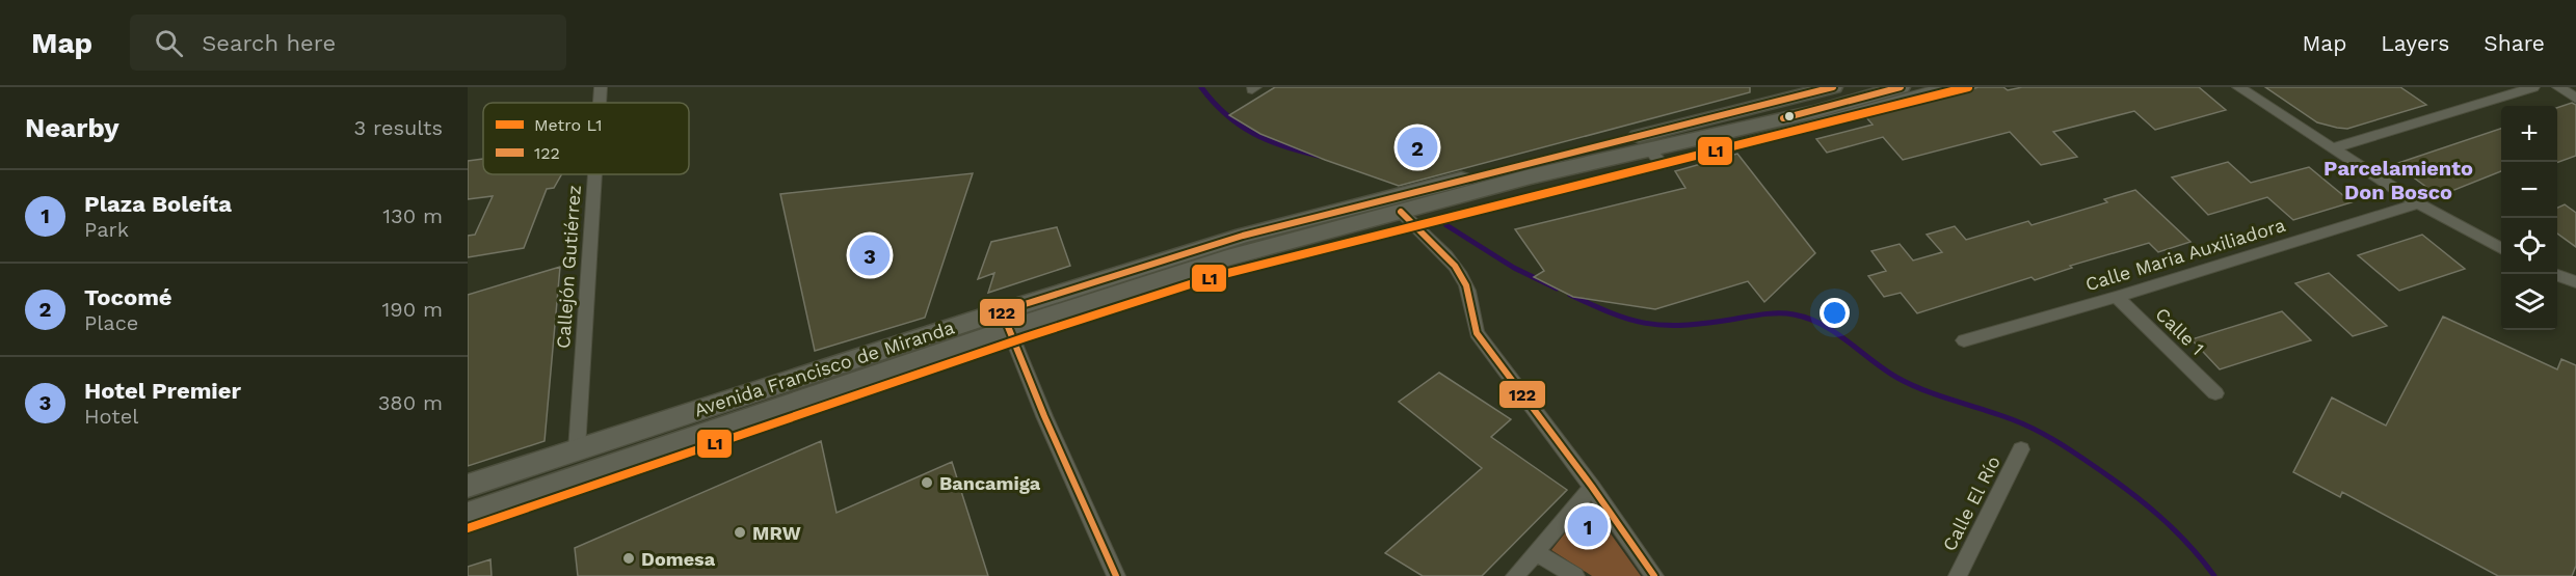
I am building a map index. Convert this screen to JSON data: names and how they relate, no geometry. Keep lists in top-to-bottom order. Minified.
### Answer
{"streets":{"main road":["Avenida Francisco de Miranda"],"street":["Calle Maria Auxiliadora","Callejón Gutiérrez","Calle 1","Calle El Río"]},"crossings":[["Calle Maria Auxiliadora","Calle 1"],["Callejón Gutiérrez","Avenida Francisco de Miranda"]],"districts":["Parcelamiento Don Bosco"],"places":["Bancamiga","MRW","Domesa"],"lines":["metro line L1","transit line 122"],"legend":["Metro L1","122"],"page":{"header":"Map","search":"Search here","nav":["Map","Layers","Share"],"heading":["Nearby","3 results"],"map_buttons":["+","−"],"pins":["2","3","1"],"list":[{"mark":"1","name":"Plaza Boleíta","note":"Park","value":"130 m"},{"mark":"2","name":"Tocomé","note":"Place","value":"190 m"},{"mark":"3","name":"Hotel Premier","note":"Hotel","value":"380 m"}]}}
